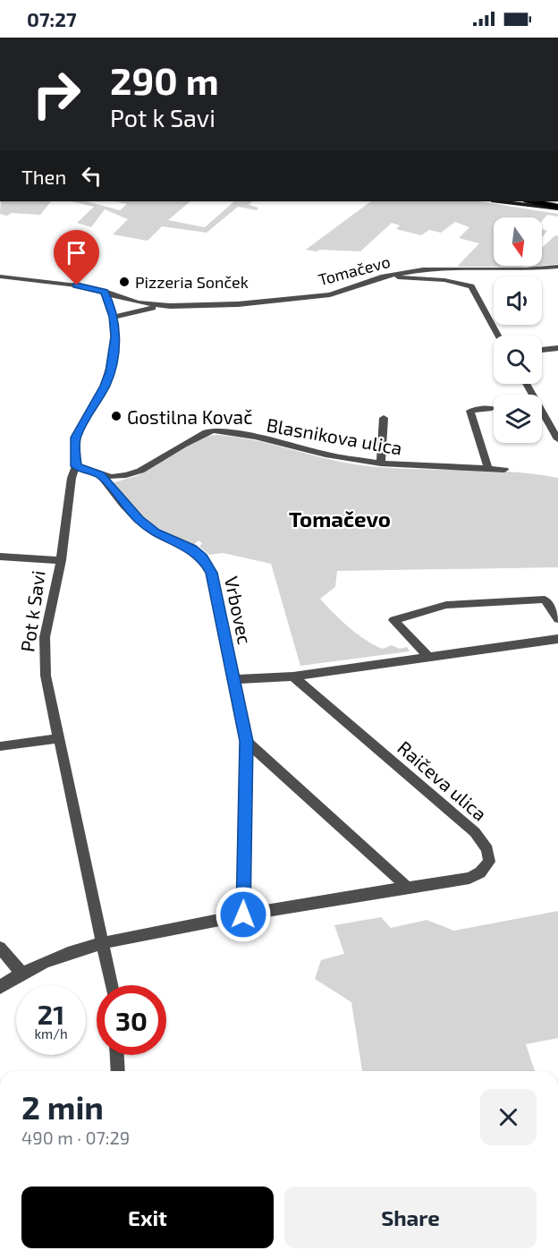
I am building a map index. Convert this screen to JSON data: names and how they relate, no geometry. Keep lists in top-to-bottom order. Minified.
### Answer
{"streets":{"street":["Tomačevo","Blasnikova ulica","Vrbovec","Pot k Savi","Raičeva ulica"]},"crossings":[["Tomačevo","Pot k Savi"],["Blasnikova ulica","Vrbovec"],["Blasnikova ulica","Pot k Savi"]],"districts":["Tomačevo"],"places":["Pizzeria Sonček","Gostilna Kovač"],"north":"bottom","page":{"status":"07:27","turn":["290 m","Pot k Savi"],"then":"Then","speed":"21 km/h","limit":"30","heading":["2 min","490 m · 07:29"],"buttons":["Exit","Share"]}}
